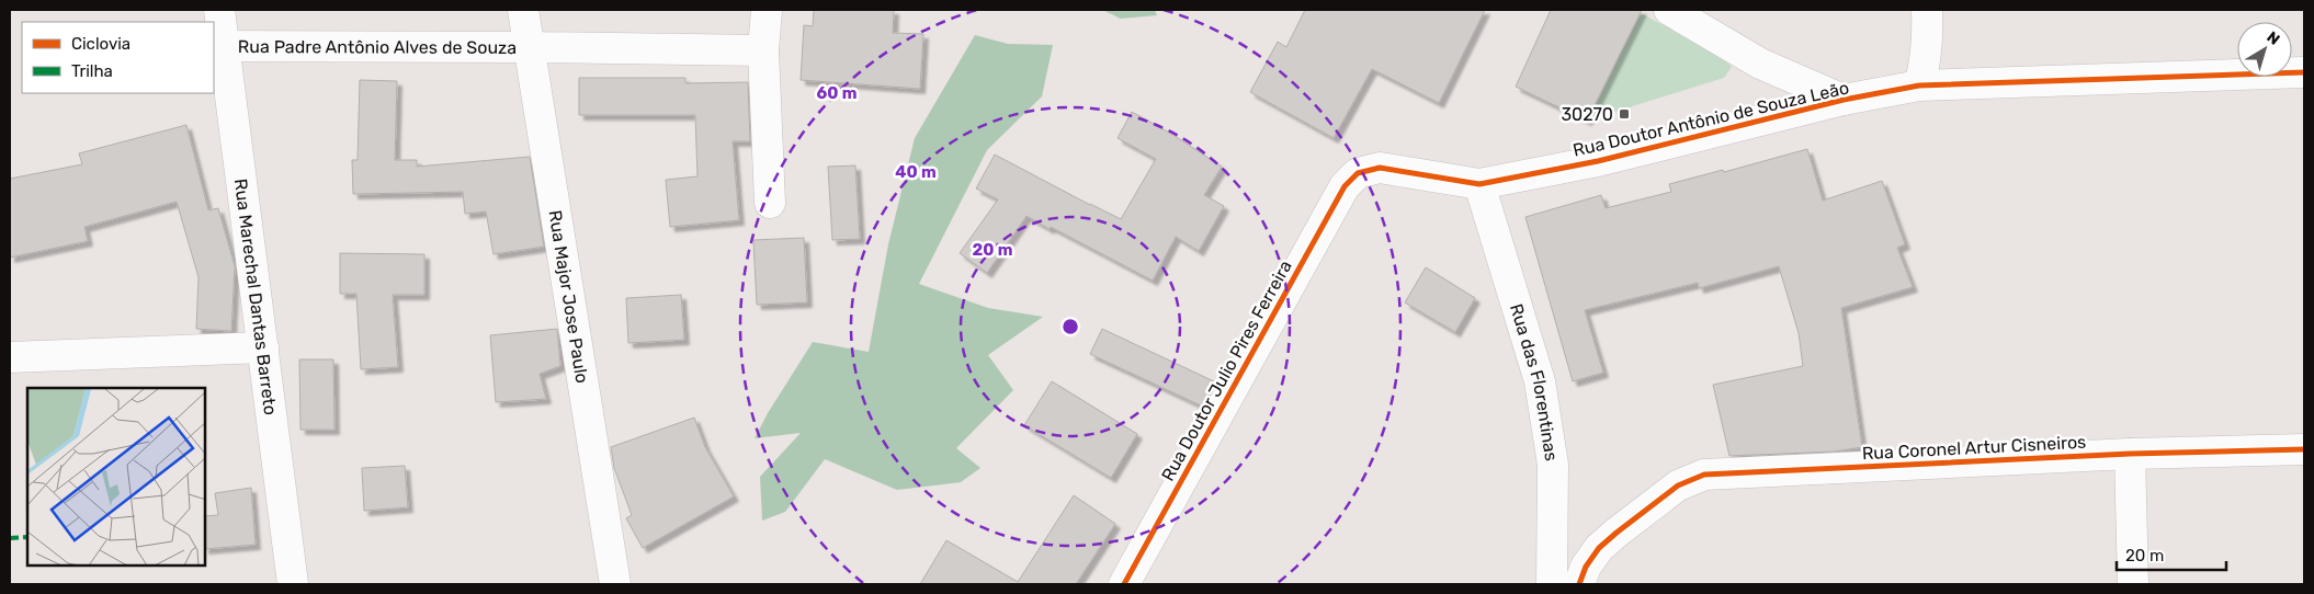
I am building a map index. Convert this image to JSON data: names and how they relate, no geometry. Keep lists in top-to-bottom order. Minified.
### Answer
{"streets":{"street":["Rua Padre Antônio Alves de Souza","Rua Doutor Antônio de Souza Leão","Rua Marechal Dantas Barreto","Rua Major Jose Paulo","Rua Doutor Julio Pires Ferreira","Rua das Florentinas","Rua Coronel Artur Cisneiros"]},"crossings":[["Rua Padre Antônio Alves de Souza","Rua Marechal Dantas Barreto"],["Rua Padre Antônio Alves de Souza","Rua Major Jose Paulo"],["Rua Doutor Antônio de Souza Leão","Rua Doutor Julio Pires Ferreira"],["Rua Doutor Antônio de Souza Leão","Rua das Florentinas"]],"places":{"transit":["30270"]},"legend":["Ciclovia","Trilha"],"scale_bar":"20 m","north":"top right","rings":["60 m","40 m","20 m"]}
